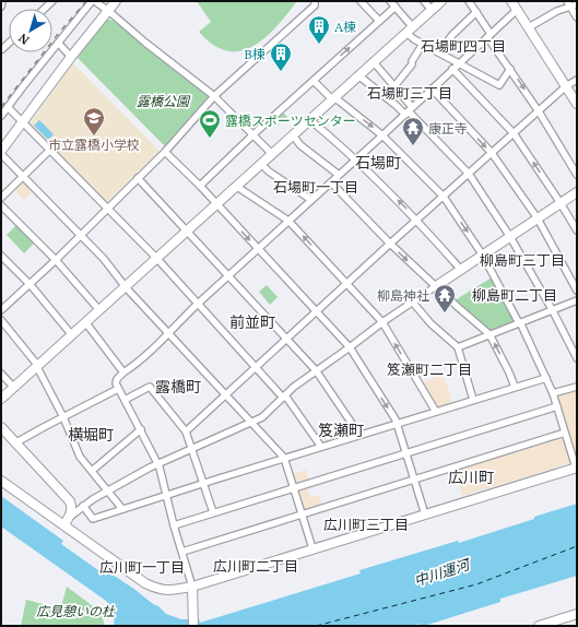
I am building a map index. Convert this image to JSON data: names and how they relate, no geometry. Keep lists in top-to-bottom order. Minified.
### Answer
{"districts":["石場町四丁目","石場町三丁目","石場町","石場町一丁目","柳島町三丁目","柳島町二丁目","前並町","笈瀬町二丁目","露橋町","笈瀬町","横堀町","広川町","広川町三丁目","広川町二丁目","広川町一丁目"],"water":["中川運河"],"parks":["露橋公園","広見憩いの杜"],"places":{"building":["A棟","B棟"],"school or university":["市立露橋小学校"],"sports":["露橋スポーツセンター"],"temple":["康正寺","柳島神社"]},"north":"bottom left"}
